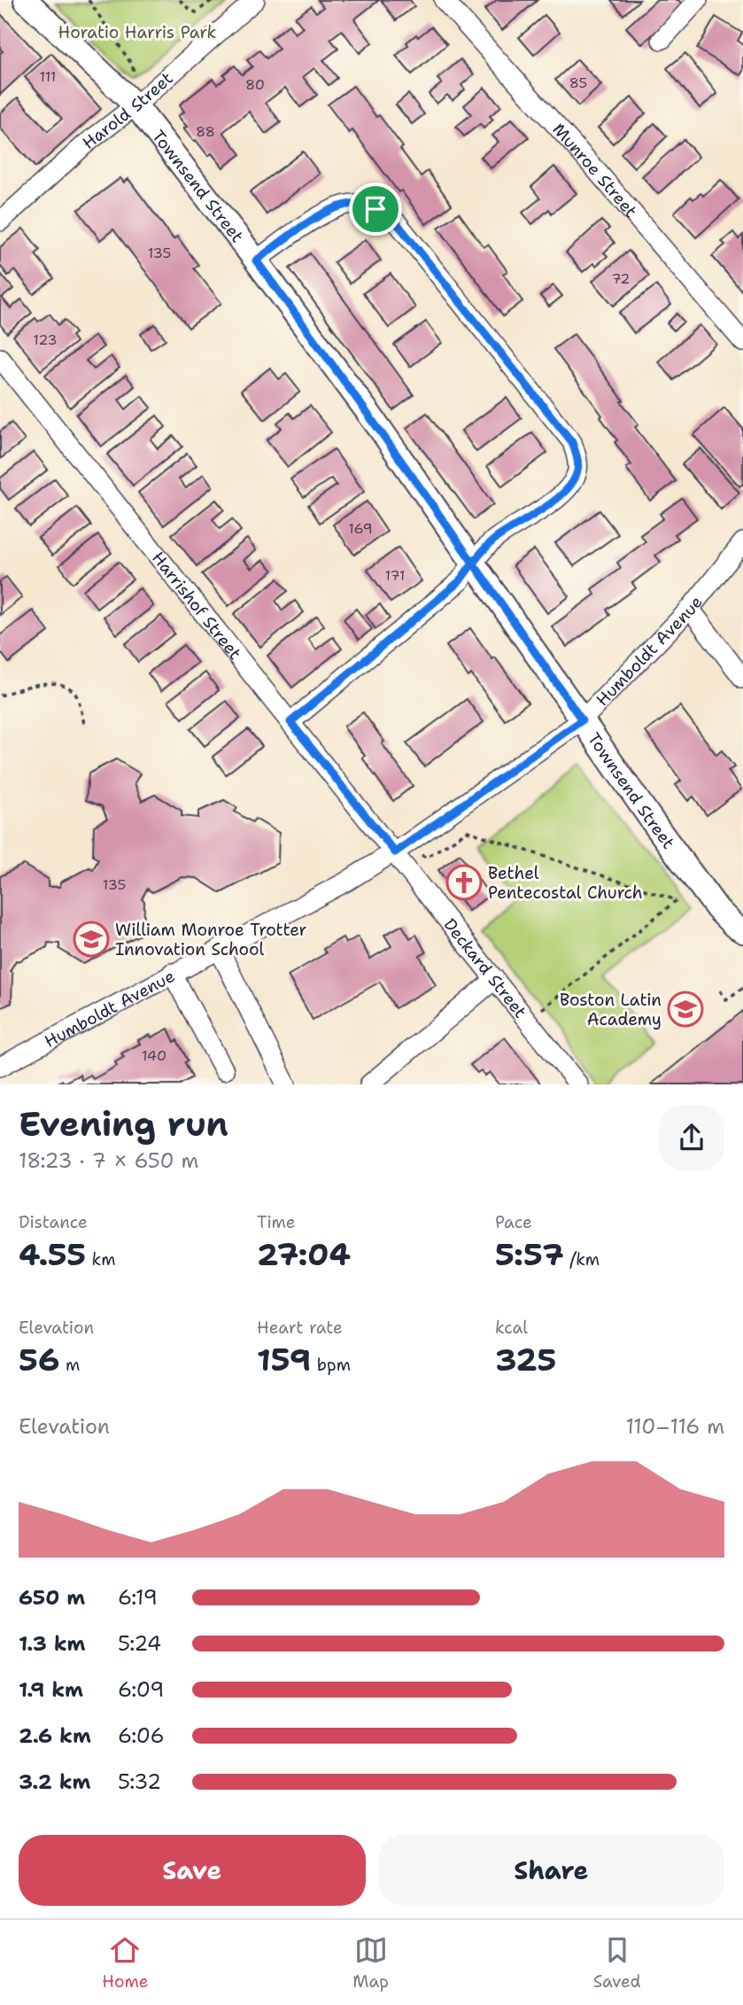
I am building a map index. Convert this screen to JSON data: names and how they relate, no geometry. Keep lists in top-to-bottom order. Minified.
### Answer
{"streets":{"main road":["Townsend Street"],"street":["Harold Street","Munroe Street","Harrishof Street","Humboldt Avenue","Deckard Street"]},"crossings":[["Harold Street","Townsend Street"],["Townsend Street","Humboldt Avenue"],["Harrishof Street","Humboldt Avenue"],["Harrishof Street","Deckard Street"],["Humboldt Avenue","Deckard Street"]],"parks":["Horatio Harris Park"],"places":{"church":["Bethel Pentecostal Church"],"school or university":["William Monroe Trotter Innovation School","Boston Latin Academy"]},"house_numbers":["111","85","80","88","135","72","123","169","171","135","140"],"page":{"heading":["Evening run","18:23 · 7 × 650 m"],"stats":[["Distance","4.55 km"],["Time","27:04"],["Pace","5:57 /km"],["Elevation","56 m"],["Heart rate","159 bpm"],["kcal","325"]],"chart":["Elevation","110–116 m"],"list":[{"name":"650 m","note":"6:19"},{"name":"1.3 km","note":"5:24"},{"name":"1.9 km","note":"6:09"},{"name":"2.6 km","note":"6:06"},{"name":"3.2 km","note":"5:32"}],"buttons":["Save","Share"],"tabs":["Home","Map","Saved"]}}
